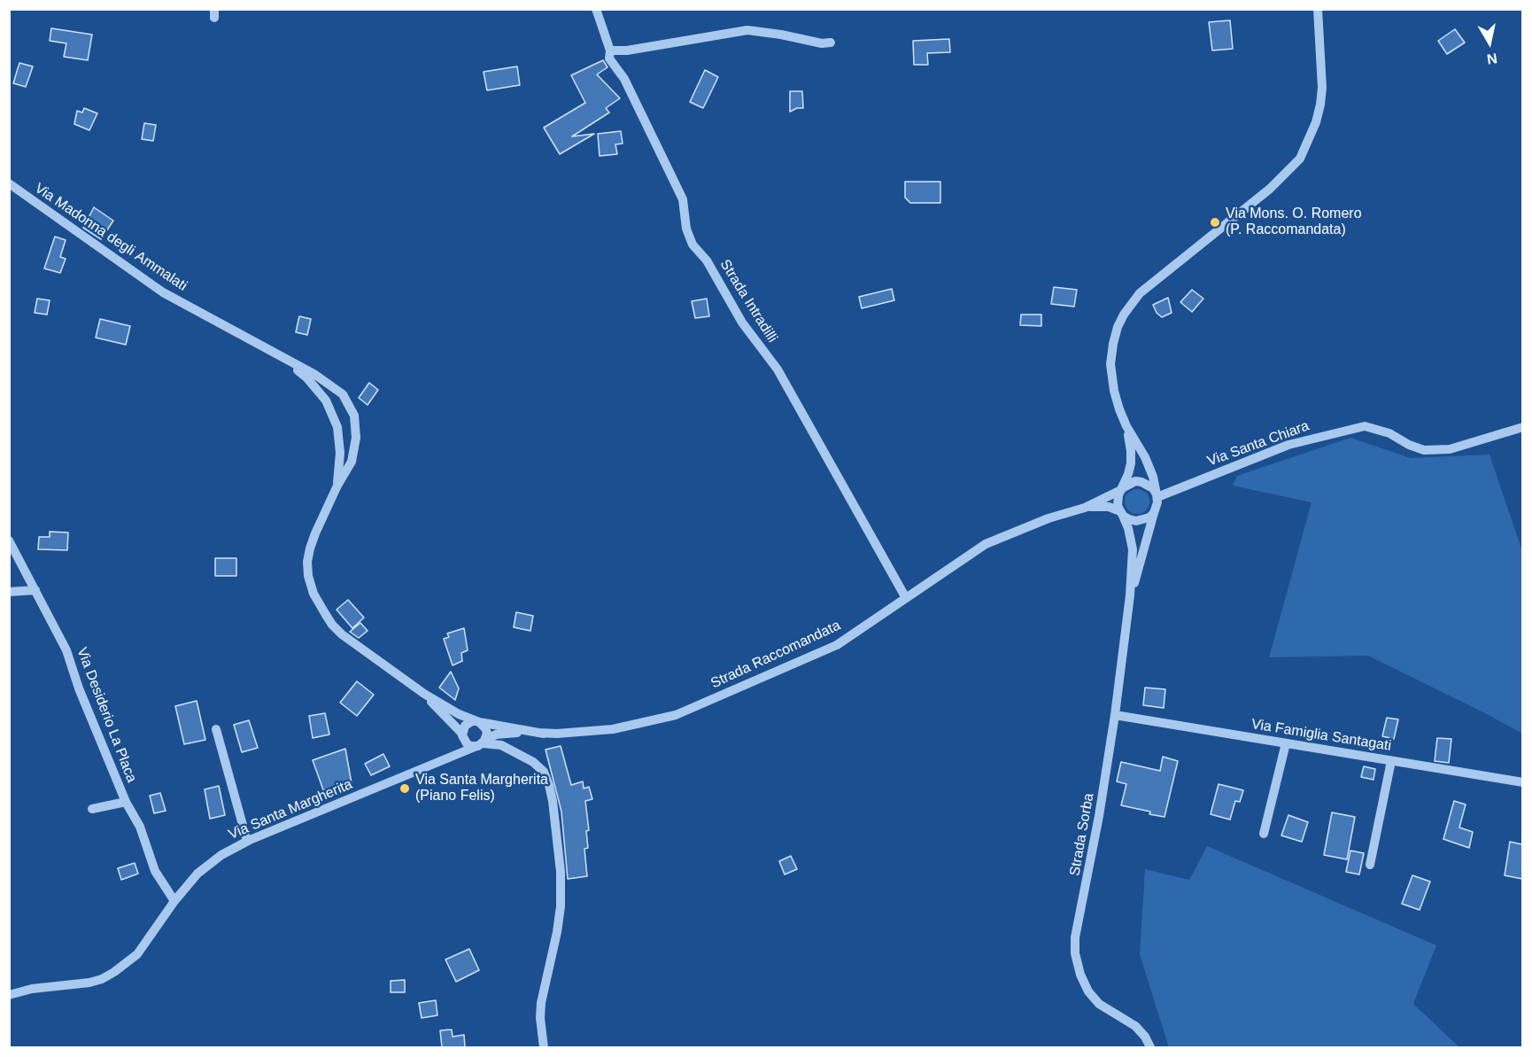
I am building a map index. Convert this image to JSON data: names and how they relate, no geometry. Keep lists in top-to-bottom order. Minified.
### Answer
{"streets":{"street":["Via Madonna degli Ammalati","Strada Intradilli","Via Santa Chiara","Strada Raccomandata","Via Desiderio La Placa","Via Famiglia Santagati","Via Santa Margherita","Strada Sorba"]},"crossings":[["Strada Intradilli","Strada Raccomandata"],["Strada Raccomandata","Via Santa Margherita"],["Via Desiderio La Placa","Via Santa Margherita"],["Via Famiglia Santagati","Strada Sorba"]],"places":["Via Mons. O. Romero (P. Raccomandata)","Via Santa Margherita (Piano Felis)"],"north":"bottom"}
